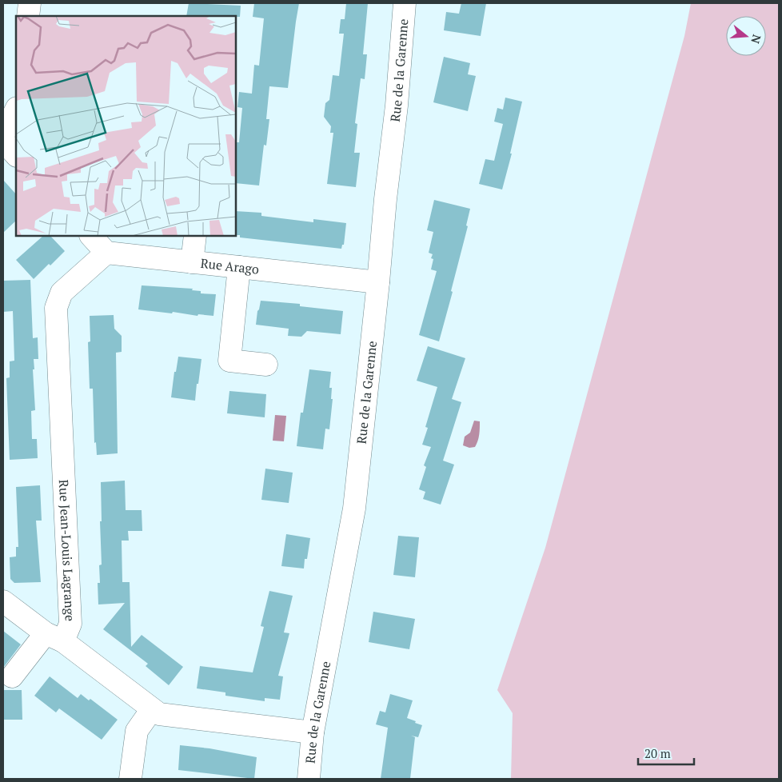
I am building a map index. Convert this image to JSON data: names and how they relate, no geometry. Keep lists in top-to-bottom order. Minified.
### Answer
{"streets":{"street":["Rue de la Garenne","Rue Arago","Rue Jean-Louis Lagrange"]},"crossings":[["Rue de la Garenne","Rue Arago"],["Rue Arago","Rue Jean-Louis Lagrange"]],"scale_bar":"20 m","north":"right"}
